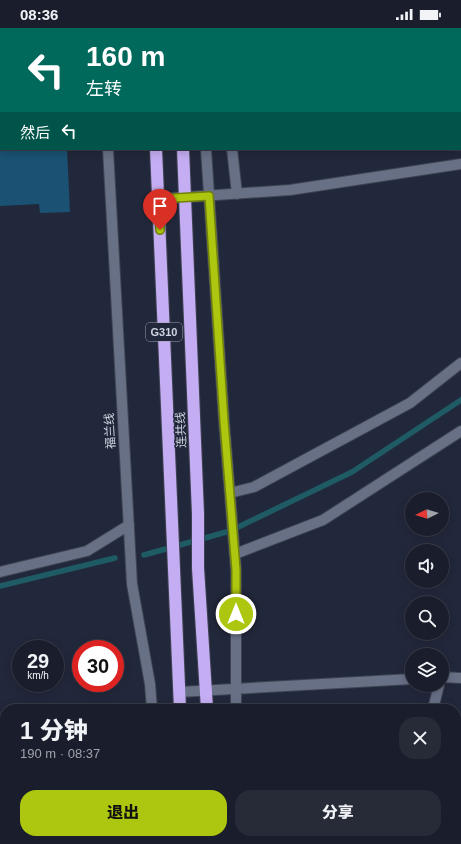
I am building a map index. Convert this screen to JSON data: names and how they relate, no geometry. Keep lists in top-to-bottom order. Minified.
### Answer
{"streets":{"highway":["G310","连共线"],"street":["福兰线"]},"crossings":[["G310","连共线"]],"north":"left","page":{"status":"08:36","turn":["160 m","左转"],"then":"然后","speed":"29 km/h","limit":"30","heading":["1 分钟","190 m · 08:37"],"buttons":["退出","分享"]}}
